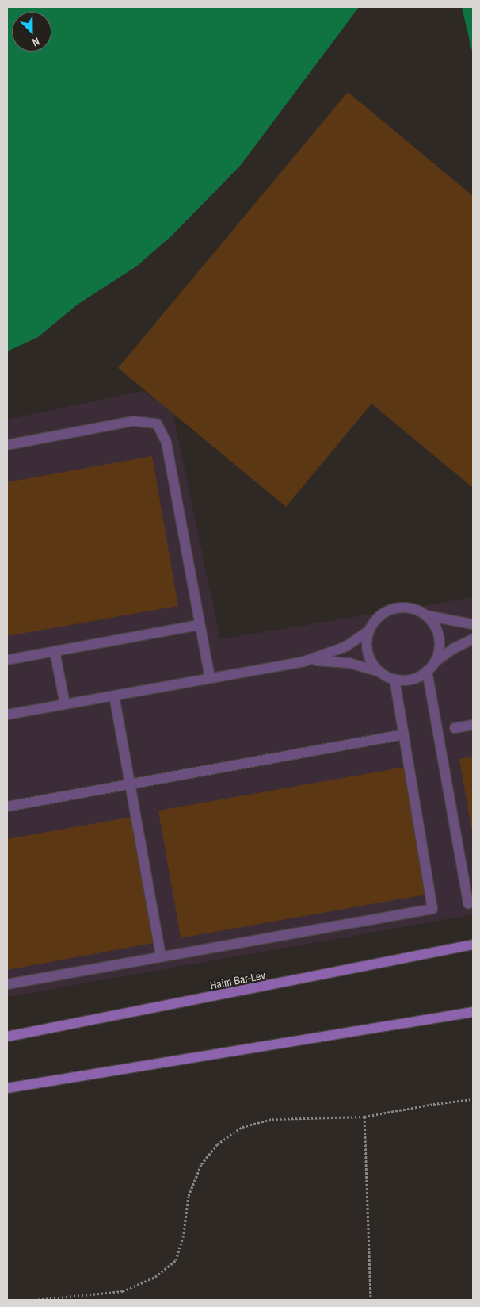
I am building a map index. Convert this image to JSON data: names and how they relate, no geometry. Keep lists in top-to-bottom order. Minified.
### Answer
{"streets":{"main road":["Haim Bar-Lev"]},"north":"bottom right"}
